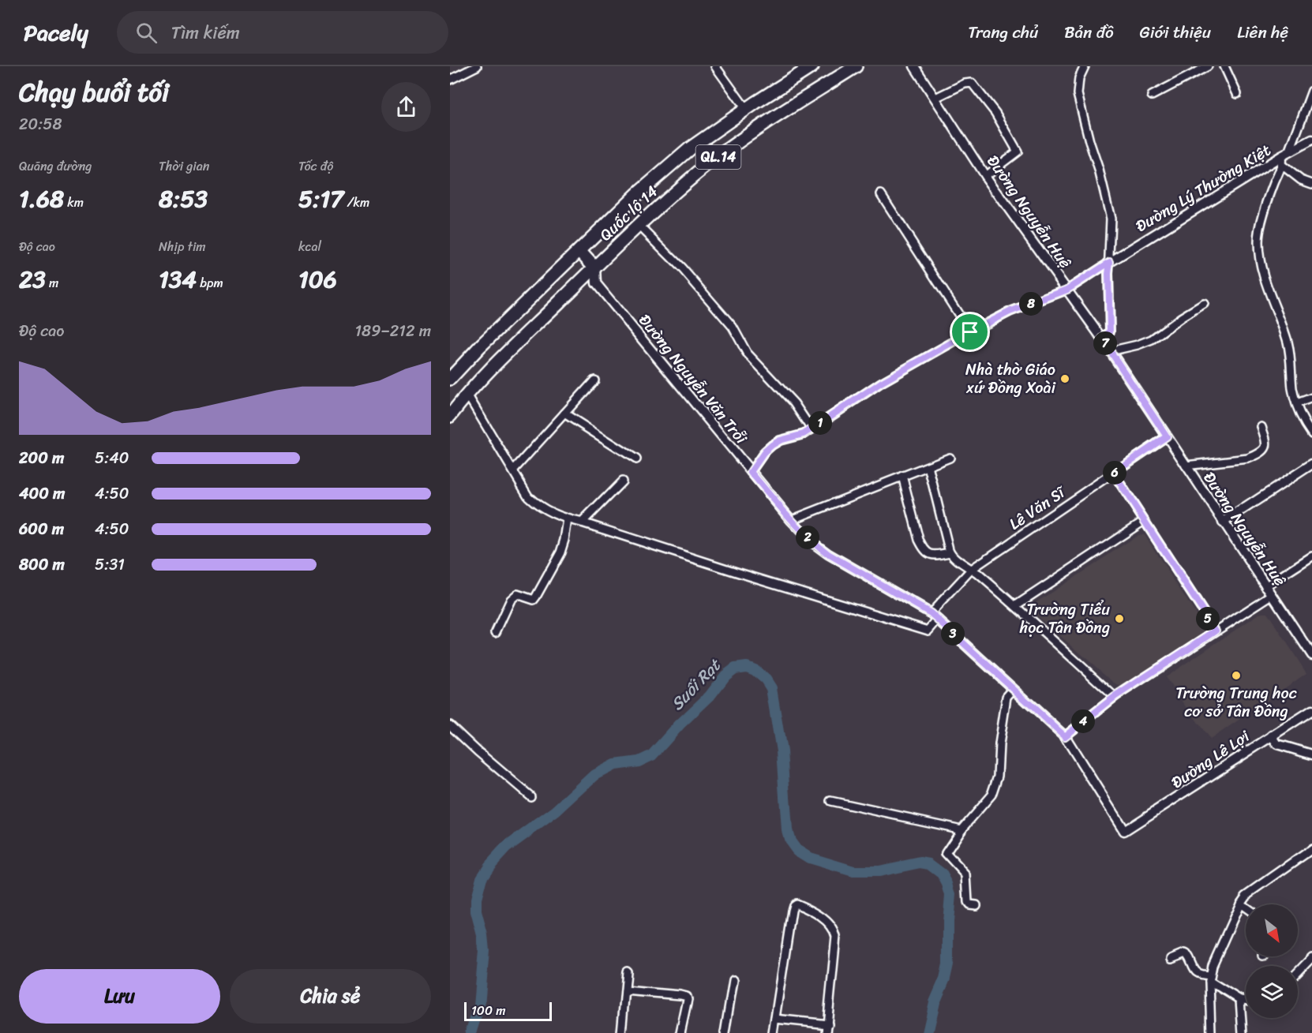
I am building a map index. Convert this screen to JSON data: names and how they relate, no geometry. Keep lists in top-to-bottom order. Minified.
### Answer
{"streets":{"highway":["QL.14","Quốc lộ 14"],"street":["Đường Lý Thường Kiệt","Đường Nguyễn Huệ","Đường Nguyễn Văn Trỗi","Lê Văn Sĩ","Đường Lê Lợi"]},"crossings":[["Đường Nguyễn Huệ","Lê Văn Sĩ"],["Quốc lộ 14","Đường Nguyễn Văn Trỗi"],["Đường Nguyễn Văn Trỗi","Lê Văn Sĩ"],["Đường Nguyễn Văn Trỗi","Đường Lê Lợi"]],"water":["Suối Rạt"],"places":["Nhà thờ Giáo xứ Đồng Xoài","Trường Tiểu học Tân Đồng","Trường Trung học cơ sở Tân Đồng"],"scale_bar":"100 m","north":"bottom right","page":{"header":"Pacely","search":"Tìm kiếm","nav":["Trang chủ","Bản đồ","Giới thiệu","Liên hệ"],"heading":["Chạy buổi tối","20:58"],"stats":[["Quãng đường","1.68 km"],["Thời gian","8:53"],["Tốc độ","5:17 /km"],["Độ cao","23 m"],["Nhịp tim","134 bpm"],["kcal","106"]],"pins":["8","7","1","6","2","5","3","4"],"chart":["Độ cao","189–212 m"],"list":[{"name":"200 m","note":"5:40"},{"name":"400 m","note":"4:50"},{"name":"600 m","note":"4:50"},{"name":"800 m","note":"5:31"}],"buttons":["Lưu","Chia sẻ"],"scale":"100 m"}}
